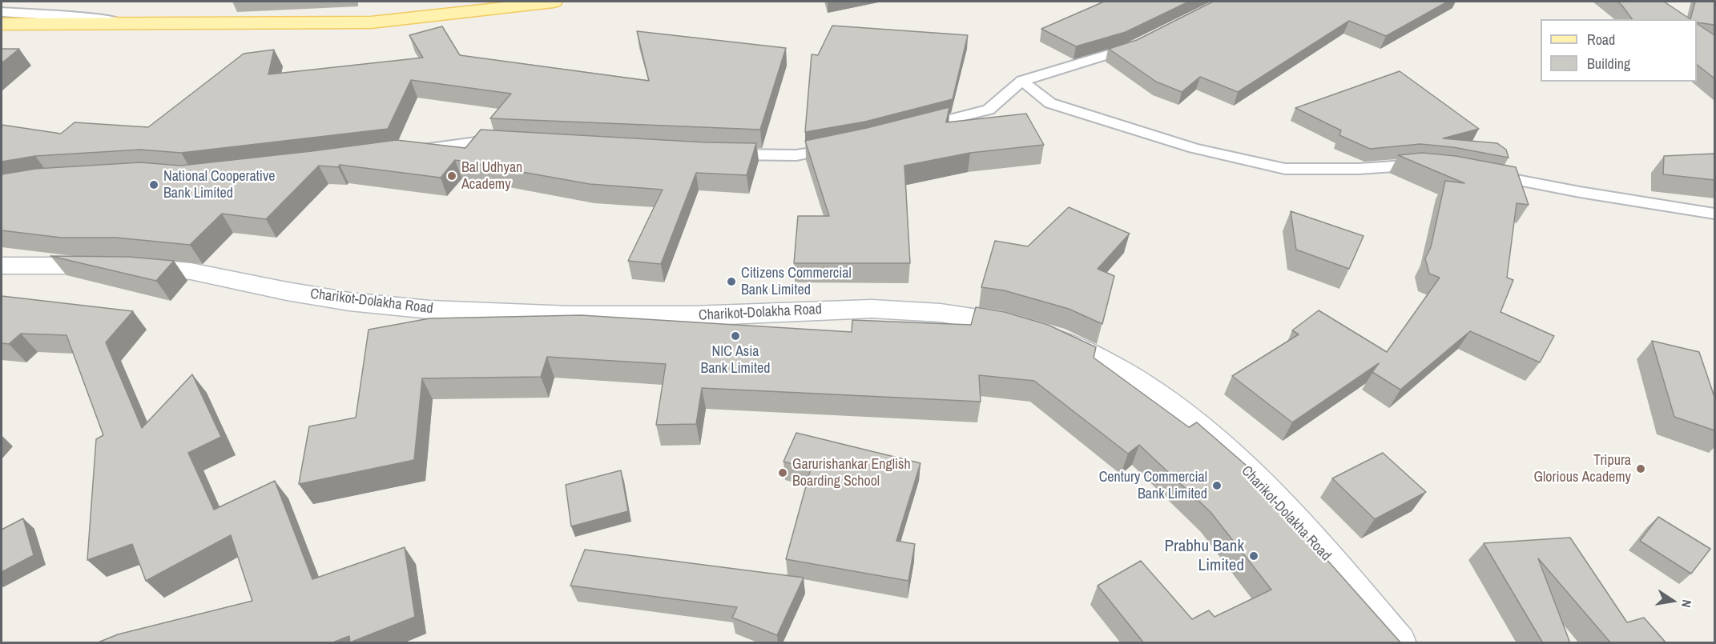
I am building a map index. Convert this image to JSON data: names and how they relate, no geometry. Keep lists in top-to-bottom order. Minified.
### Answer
{"streets":{"main road":["Charikot-Dolakha Road"]},"places":["Bal Udhyan Academy","National Cooperative Bank Limited","Citizens Commercial Bank Limited","NIC Asia Bank Limited","Tripura Glorious Academy","Garurishankar English Boarding School","Century Commercial Bank Limited","Prabhu Bank Limited"],"legend":["Road","Building"],"north":"right"}
